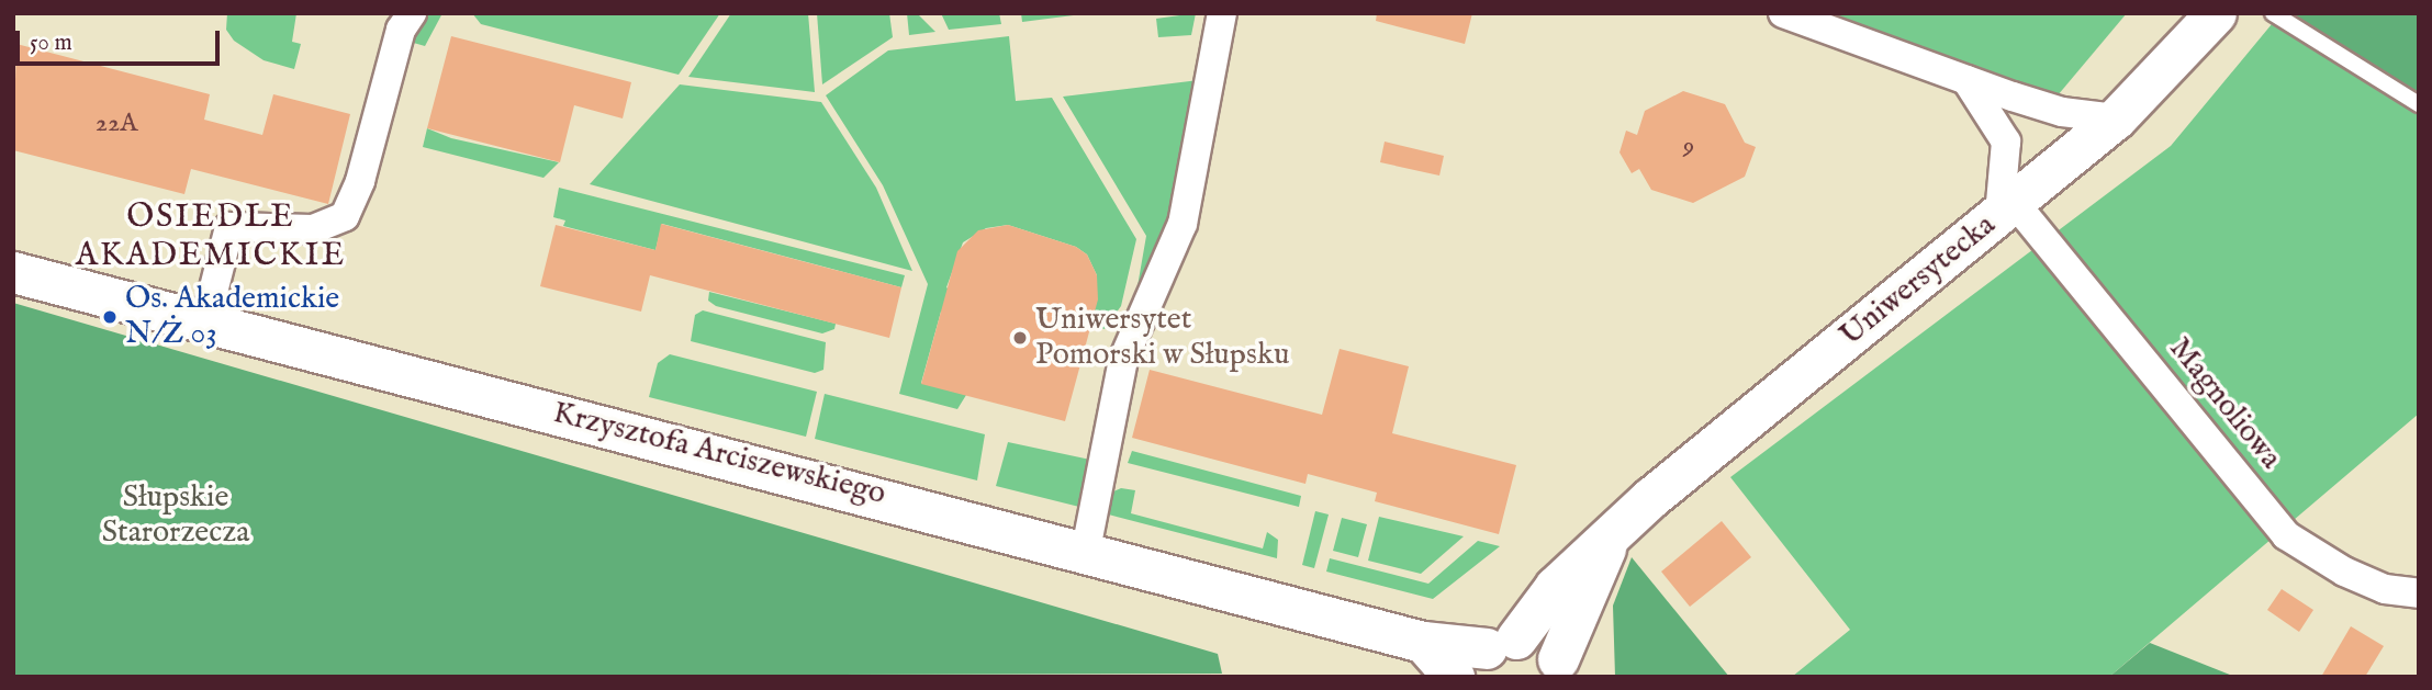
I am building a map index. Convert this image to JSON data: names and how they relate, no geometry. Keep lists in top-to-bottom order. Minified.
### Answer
{"streets":{"street":["Uniwersytecka","Magnoliowa","Krzysztofa Arciszewskiego"]},"crossings":[["Uniwersytecka","Magnoliowa"],["Uniwersytecka","Krzysztofa Arciszewskiego"]],"districts":["OSIEDLE AKADEMICKIE"],"parks":["Słupskie Starorzecza"],"places":["Os. Akademickie N/Ż 03","Uniwersytet Pomorski w Słupsku"],"house_numbers":["22A","9"],"scale_bar":"50 m"}
